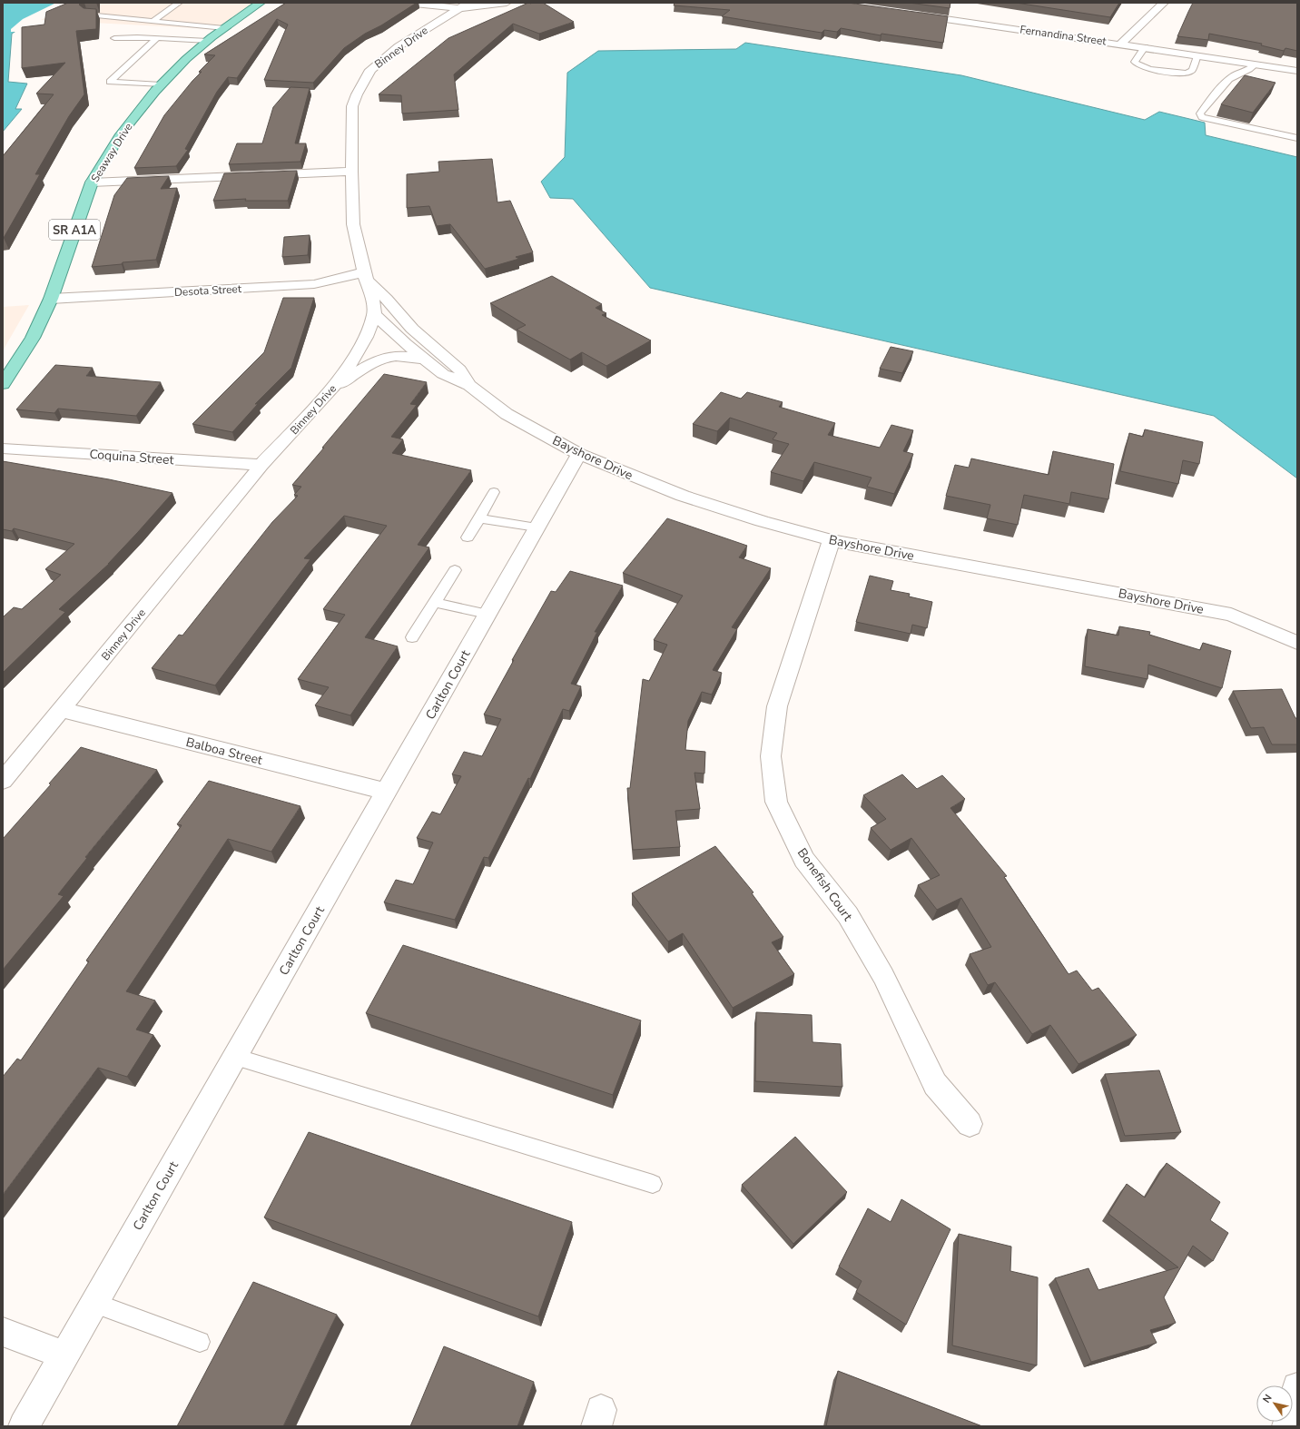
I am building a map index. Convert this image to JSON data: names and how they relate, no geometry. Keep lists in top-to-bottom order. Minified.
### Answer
{"streets":{"main road":["Seaway Drive","SR A1A"],"street":["Fernandina Street","Binney Drive","Desota Street","Coquina Street","Bayshore Drive","Carlton Court","Balboa Street","Bonefish Court"]},"crossings":[["Binney Drive","Desota Street"],["Binney Drive","Coquina Street"],["Binney Drive","Bayshore Drive"],["Binney Drive","Balboa Street"],["Seaway Drive","Desota Street"],["Desota Street","Bayshore Drive"],["Bayshore Drive","Carlton Court"],["Bayshore Drive","Bonefish Court"],["Carlton Court","Balboa Street"]],"north":"top left"}
